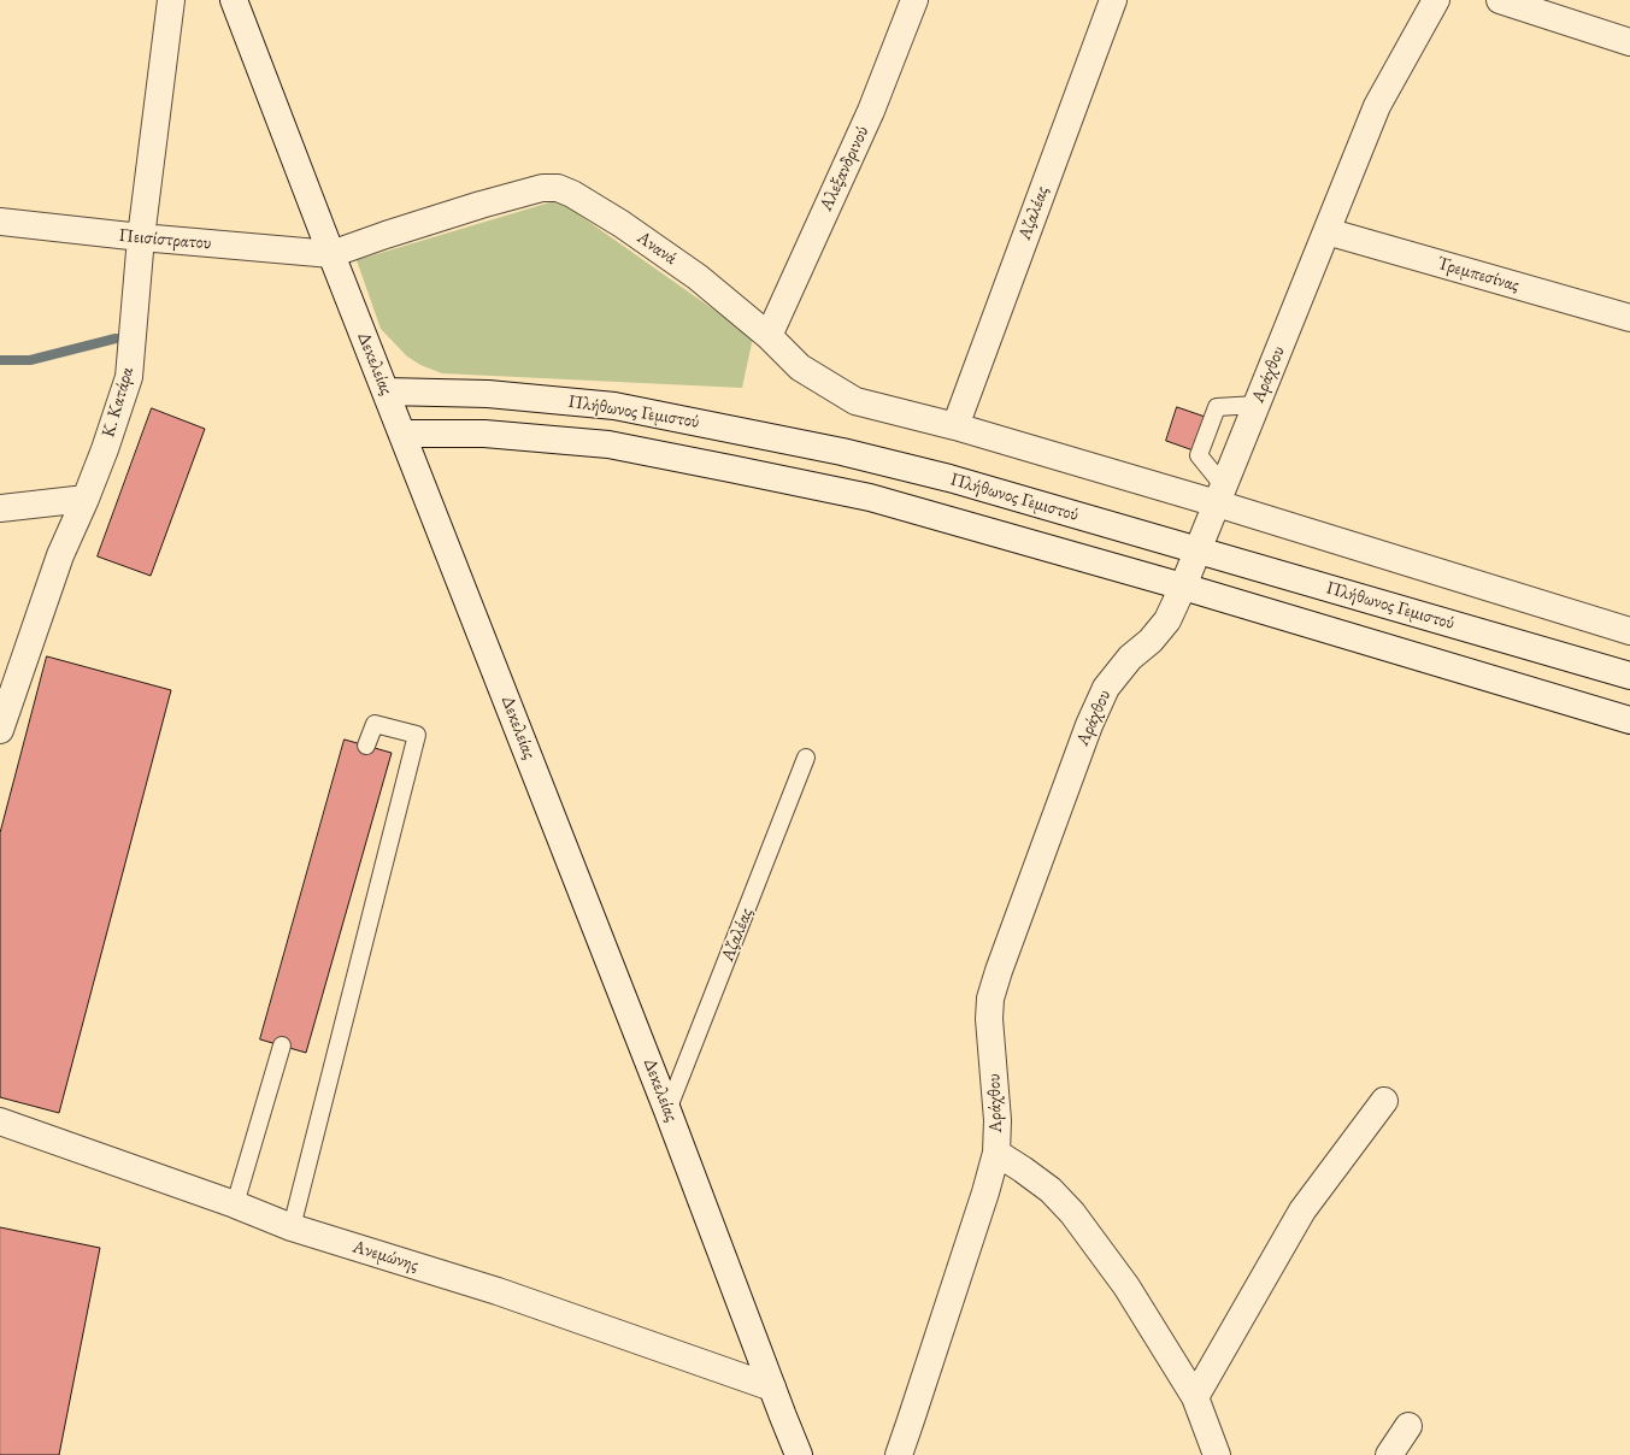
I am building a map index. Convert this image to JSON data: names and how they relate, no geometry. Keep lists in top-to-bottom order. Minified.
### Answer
{"streets":{"street":["Αλεξανδρινού","Αζαλέας","Πεισίστρατου","Ανανά","Τρεμπεσίνας","Δεκελείας","Αράχθου","Κ. Κατάρα","Πλήθωνος Γεμιστού","Ανεμώνης"]},"crossings":[["Αλεξανδρινού","Ανανά"],["Αζαλέας","Ανανά"],["Αζαλέας","Δεκελείας"],["Πεισίστρατου","Ανανά"],["Πεισίστρατου","Δεκελείας"],["Πεισίστρατου","Κ. Κατάρα"],["Ανανά","Δεκελείας"],["Τρεμπεσίνας","Αράχθου"],["Δεκελείας","Πλήθωνος Γεμιστού"],["Δεκελείας","Ανεμώνης"],["Αράχθου","Πλήθωνος Γεμιστού"]]}
